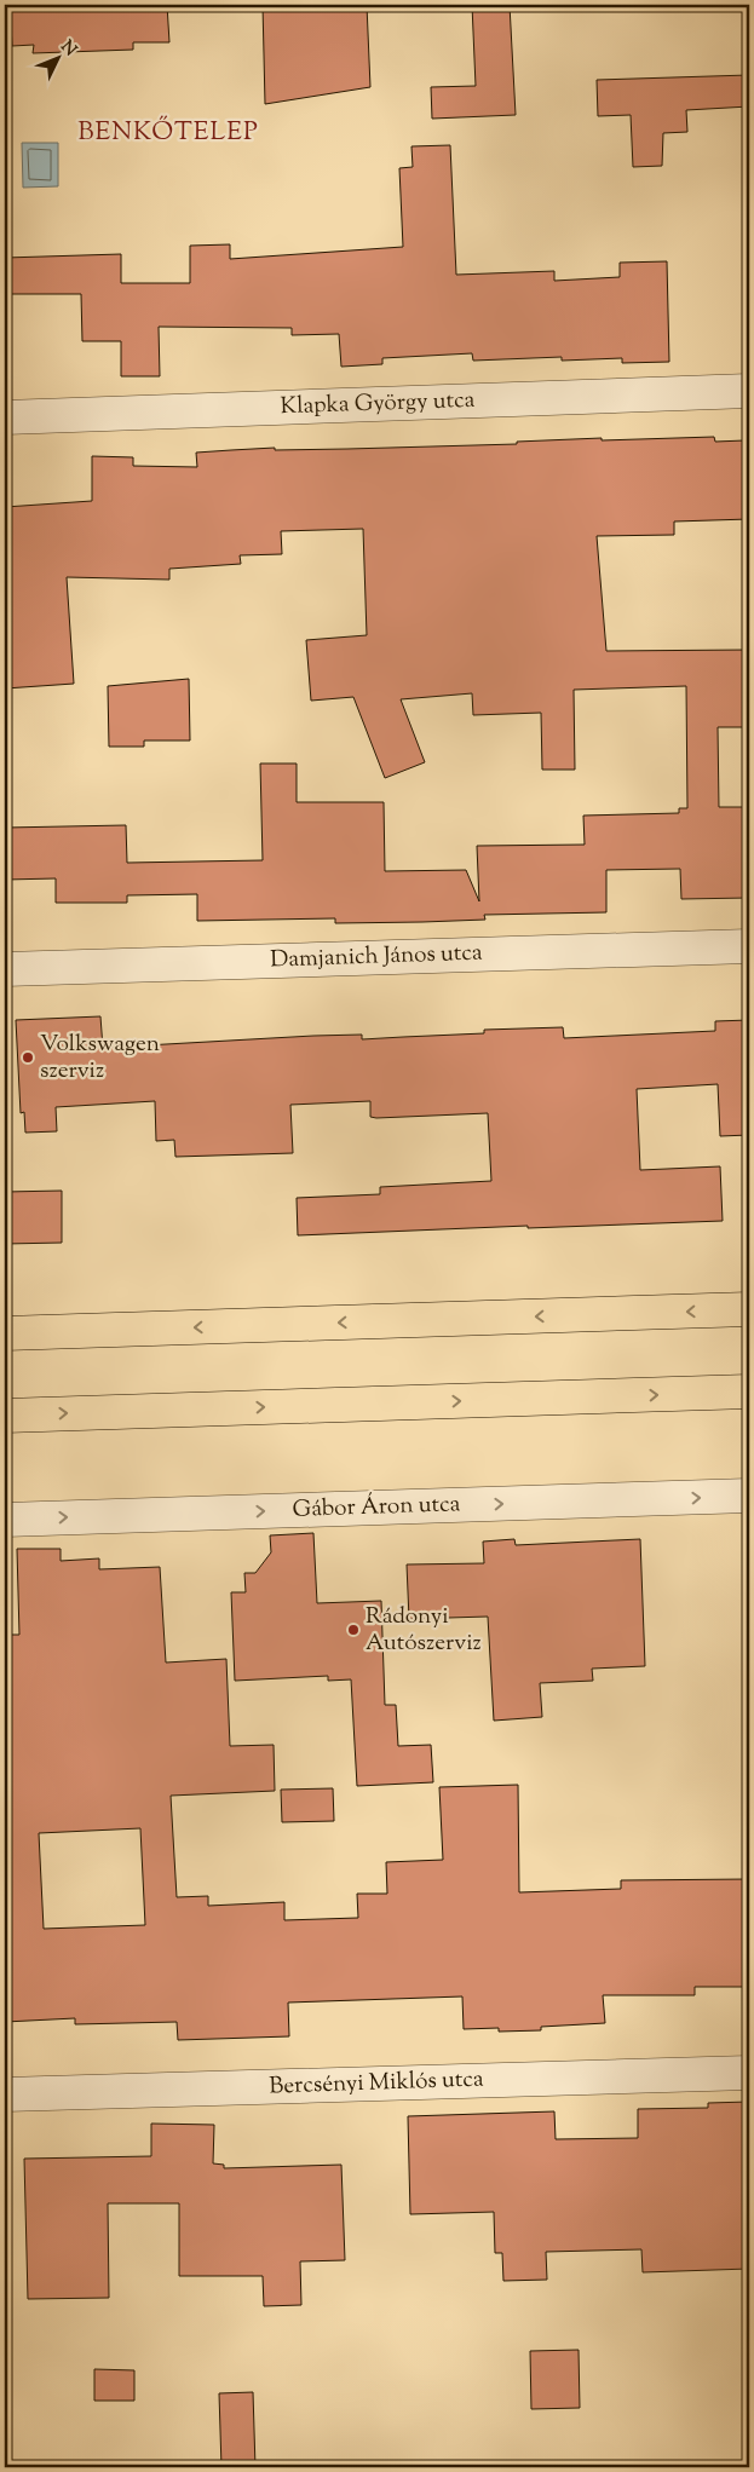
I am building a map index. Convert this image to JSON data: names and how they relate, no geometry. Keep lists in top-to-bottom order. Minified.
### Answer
{"streets":{"street":["Klapka György utca","Damjanich János utca","Gábor Áron utca","Bercsényi Miklós utca"]},"one_way":["Gábor Áron utca"],"districts":["BENKŐTELEP"],"places":["Volkswagen szerviz","Rádonyi Autószerviz"],"north":"top right"}
